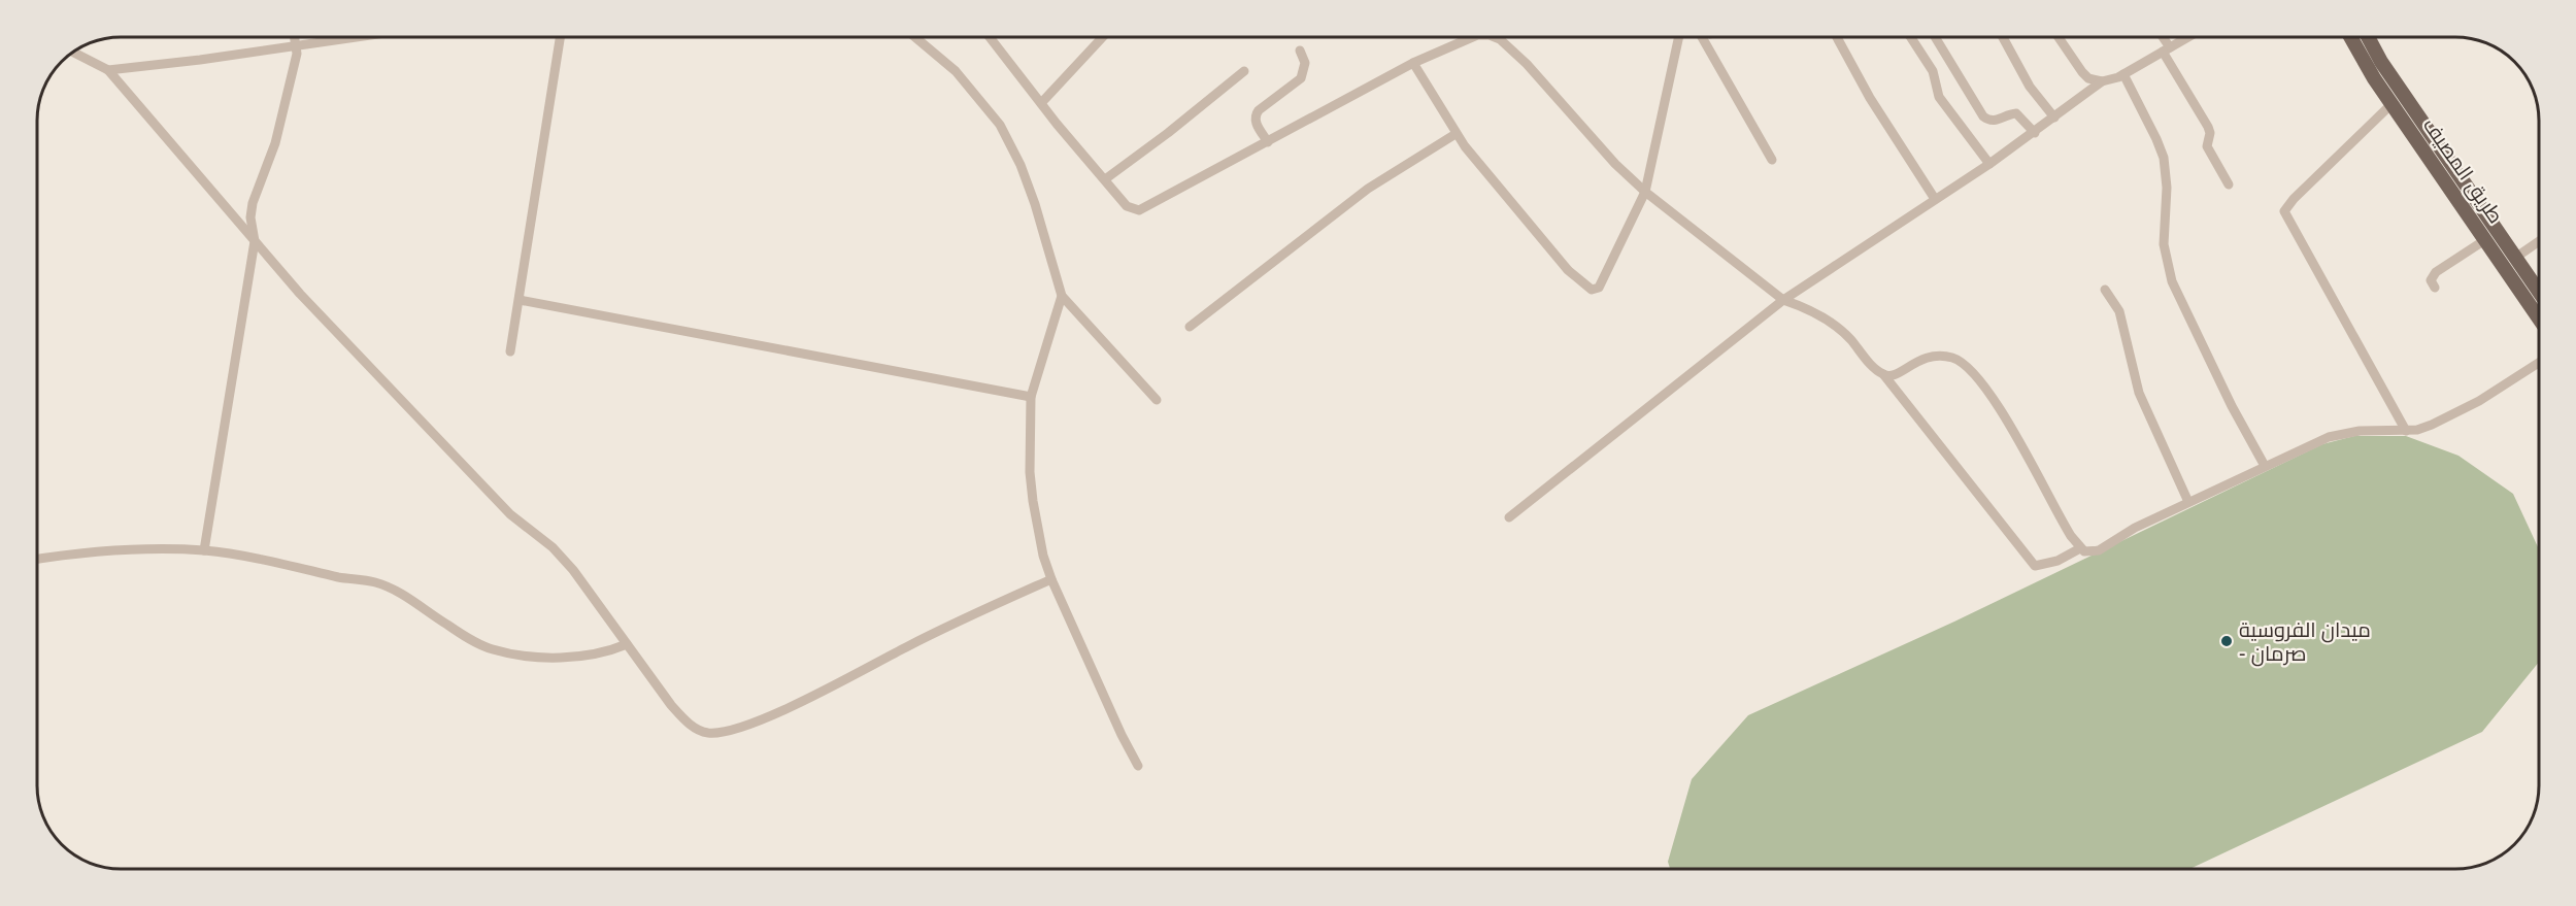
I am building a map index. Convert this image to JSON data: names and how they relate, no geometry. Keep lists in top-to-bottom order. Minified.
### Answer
{"streets":{"main road":["طريق المصيف"]},"places":["ميدان الفروسية - صرمان"]}
